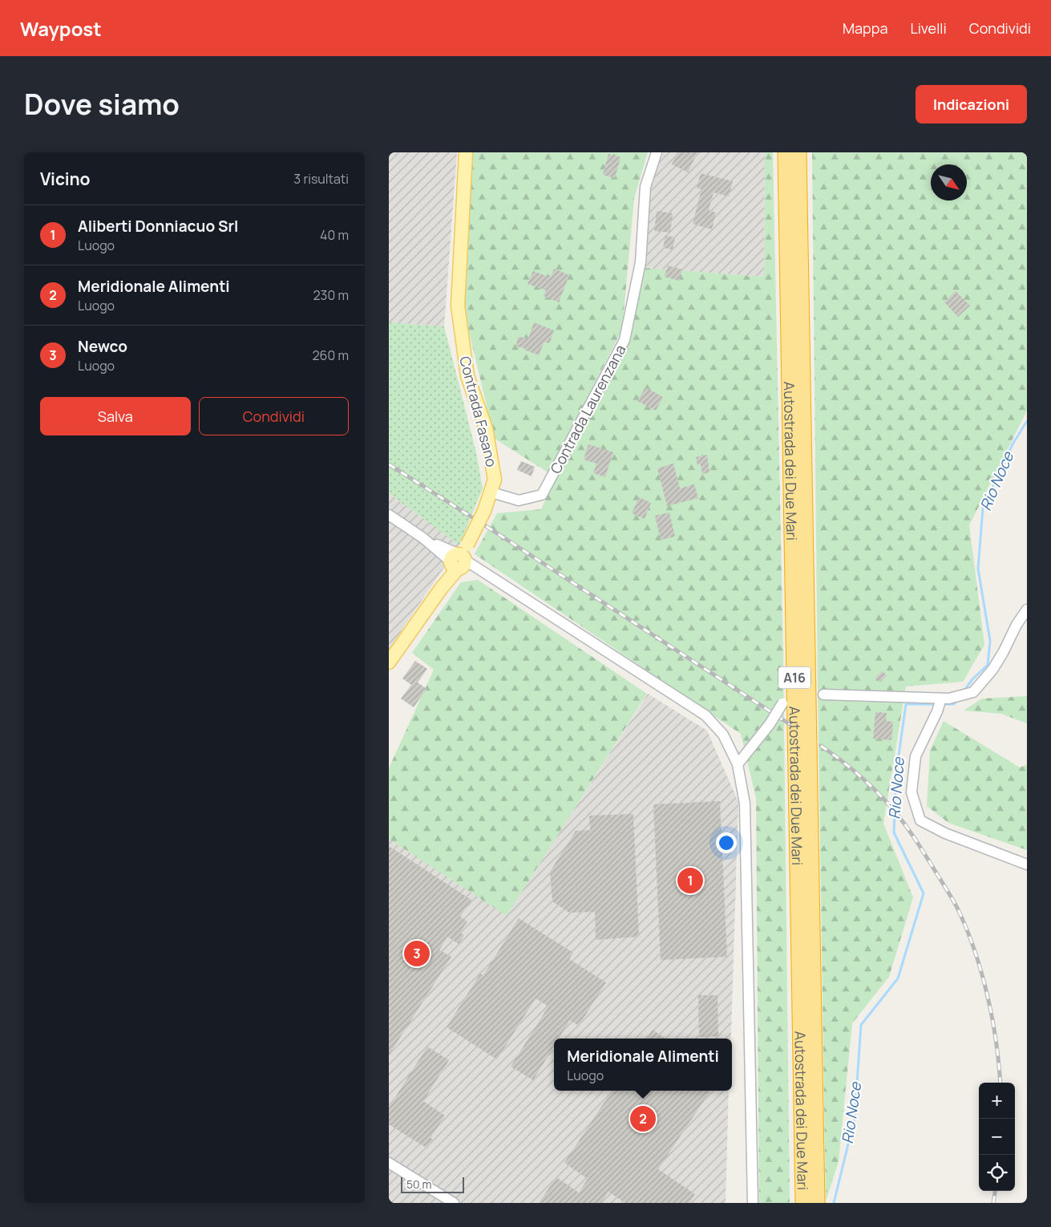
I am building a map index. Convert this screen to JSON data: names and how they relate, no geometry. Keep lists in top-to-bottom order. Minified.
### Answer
{"streets":{"highway":["Autostrada dei Due Mari","A16"],"main road":["Contrada Fasano"],"street":["Contrada Laurenzana"]},"crossings":[["Contrada Laurenzana","Contrada Fasano"]],"water":["Rio Noce"],"scale_bar":"50 m","north":"bottom right","page":{"header":"Waypost","nav":["Mappa","Livelli","Condividi"],"title":"Dove siamo","buttons":["Indicazioni",["Salva","Condividi"]],"heading":["Vicino","3 risultati"],"list":[{"mark":"1","name":"Aliberti Donniacuo Srl","note":"Luogo","value":"40 m"},{"mark":"2","name":"Meridionale Alimenti","note":"Luogo","value":"230 m"},{"mark":"3","name":"Newco","note":"Luogo","value":"260 m"}],"pins":["1","3","2"],"popup":["Meridionale Alimenti","Luogo"],"map_buttons":["+","−"],"scale":"50 m"}}
